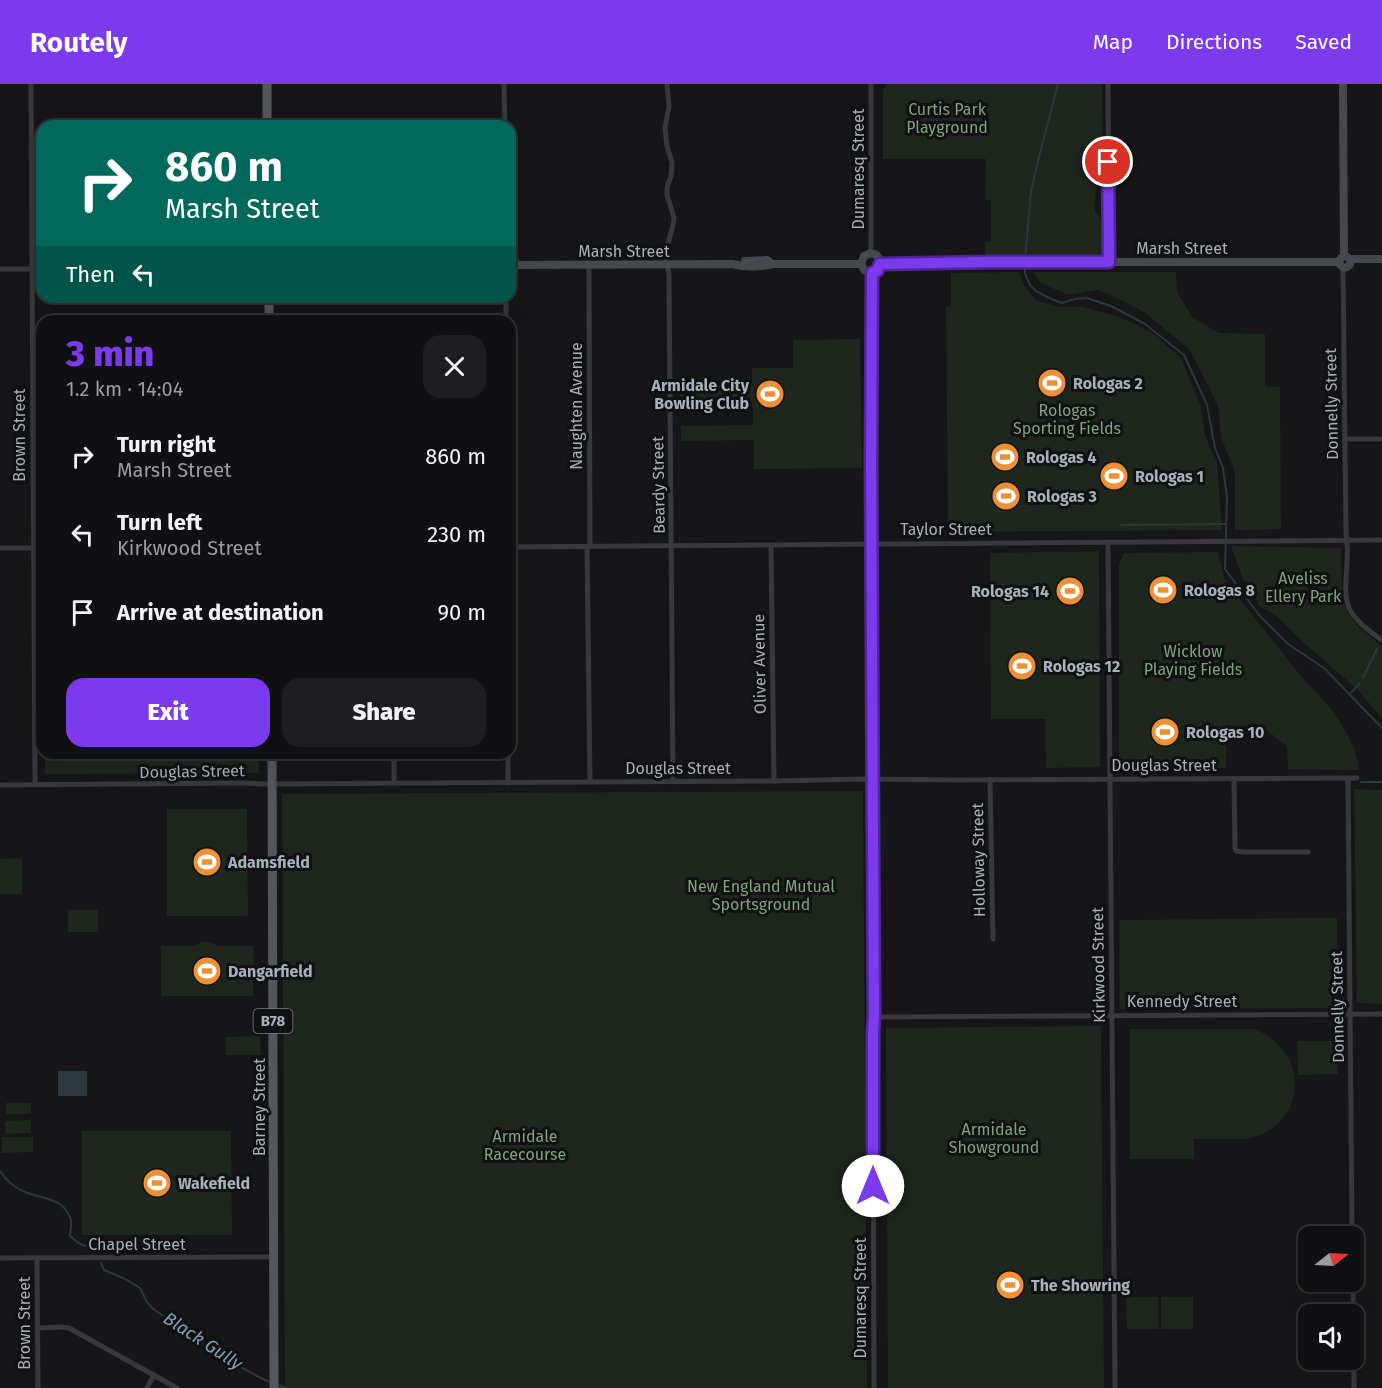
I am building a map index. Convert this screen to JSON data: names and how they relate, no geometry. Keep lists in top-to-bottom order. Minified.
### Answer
{"streets":{"main road":["Marsh Street","Donnelly Street","B78","Barney Street"],"street":["Dumaresq Street","Naughten Avenue","Brown Street","Beardy Street","Taylor Street","Oliver Avenue","Douglas Street","Holloway Street","Kirkwood Street","Kennedy Street","Chapel Street"]},"crossings":[["Dumaresq Street","Marsh Street"],["Dumaresq Street","Taylor Street"],["Dumaresq Street","Douglas Street"],["Dumaresq Street","Kennedy Street"],["Marsh Street","Donnelly Street"],["Marsh Street","Naughten Avenue"],["Marsh Street","Beardy Street"],["Donnelly Street","Taylor Street"],["Donnelly Street","Douglas Street"],["Donnelly Street","Kennedy Street"],["Naughten Avenue","Taylor Street"],["Naughten Avenue","Douglas Street"],["Brown Street","Douglas Street"],["Brown Street","Chapel Street"],["Beardy Street","Taylor Street"],["Beardy Street","Douglas Street"],["Taylor Street","Oliver Avenue"],["Taylor Street","Kirkwood Street"],["Oliver Avenue","Douglas Street"],["Douglas Street","Holloway Street"],["Douglas Street","Kirkwood Street"],["Douglas Street","Barney Street"],["Kirkwood Street","Kennedy Street"],["Barney Street","Chapel Street"]],"water":["Black Gully"],"parks":["Curtis Park Playground","Rologas Sporting Fields","Aveliss Ellery Park","Wicklow Playing Fields","New England Mutual Sportsground","Armidale Showground","Armidale Racecourse"],"places":{"sports":["Rologas 2","Armidale City Bowling Club","Rologas 4","Rologas 1","Rologas 3","Rologas 8","Rologas 14","Rologas 12","Rologas 10","Adamsfield","Dangarfield","Wakefield","The Showring"]},"north":"right","page":{"header":"Routely","nav":["Map","Directions","Saved"],"turn":["860 m","Marsh Street"],"then":"Then","heading":["3 min","1.2 km · 14:04"],"list":[{"name":"Turn right","note":"Marsh Street","value":"860 m"},{"name":"Turn left","note":"Kirkwood Street","value":"230 m"},{"name":"Arrive at destination","value":"90 m"}],"buttons":["Exit","Share"]}}
